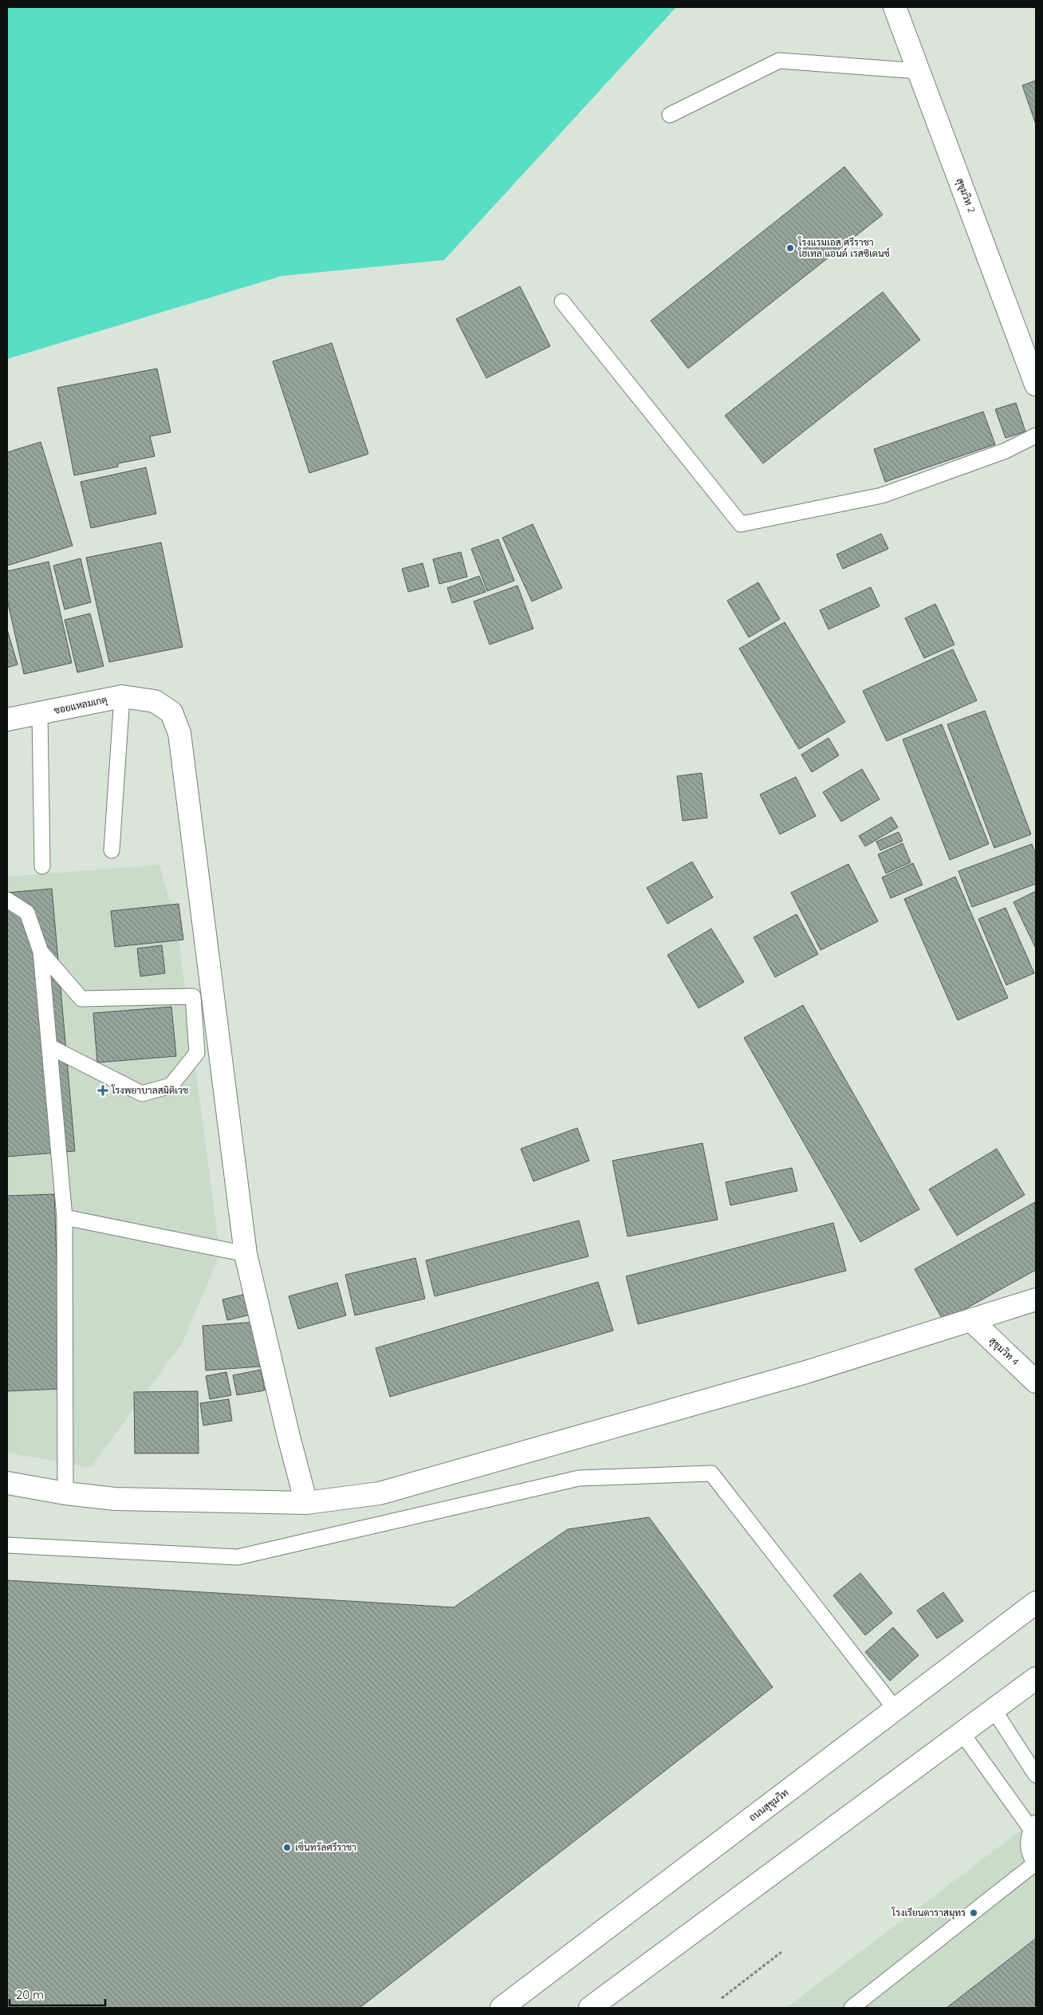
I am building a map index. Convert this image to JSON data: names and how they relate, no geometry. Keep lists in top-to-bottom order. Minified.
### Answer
{"streets":{"main road":["สุขุมวิท 2","ซอยแหลมเกตุ","สุขุมวิท 4","ถนนสุขุมวิท"]},"places":{"other":["โรงแรมเอส ศรีราชา โฮเทล แอนด์ เรสซิเดนซ์","เซ็นทรัลศรีราชา","โรงเรียนดาราสมุทร"],"health":["โรงพยาบาลสมิติเวช"]},"scale_bar":"20 m"}
